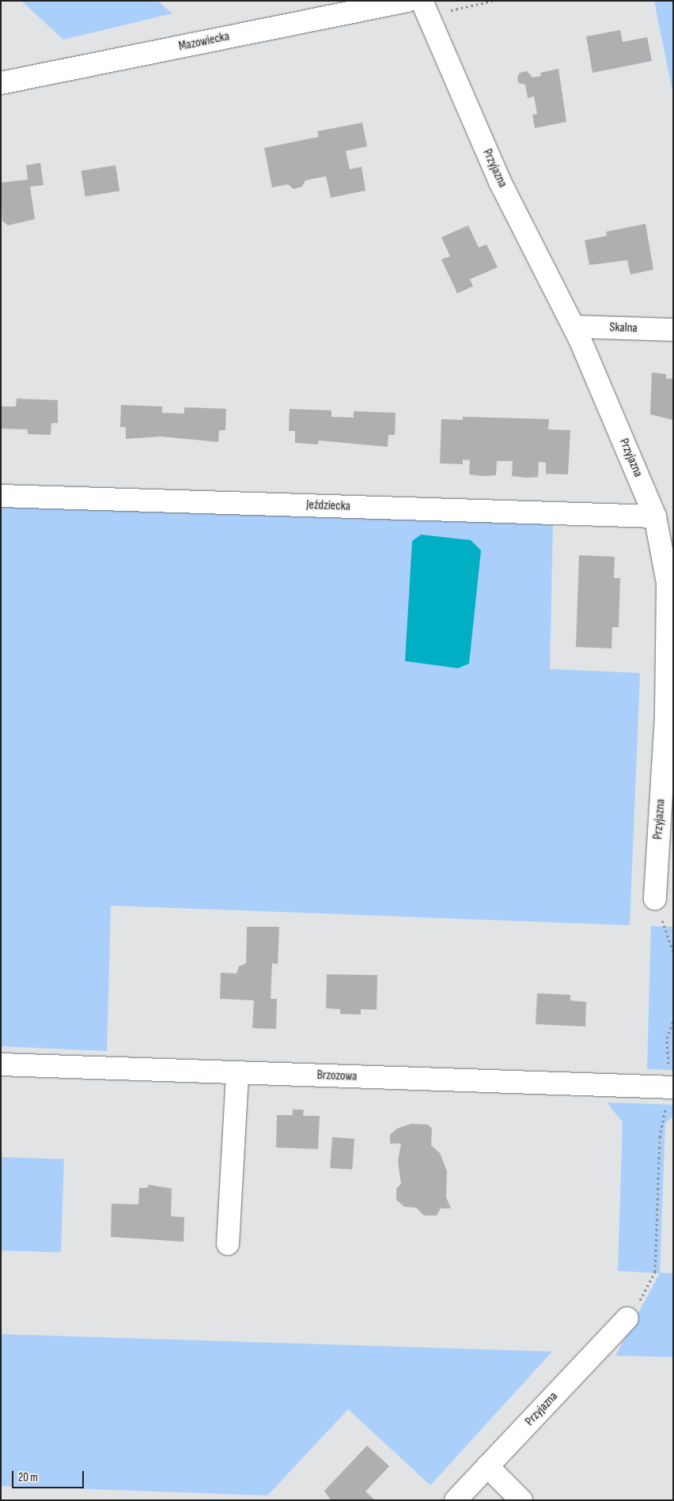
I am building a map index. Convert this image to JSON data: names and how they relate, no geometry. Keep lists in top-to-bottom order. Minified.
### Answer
{"streets":{"street":["Mazowiecka","Przyjazna","Skalna","Jeździecka","Brzozowa"]},"crossings":[["Przyjazna","Skalna"],["Przyjazna","Jeździecka"]],"scale_bar":"20 m"}
